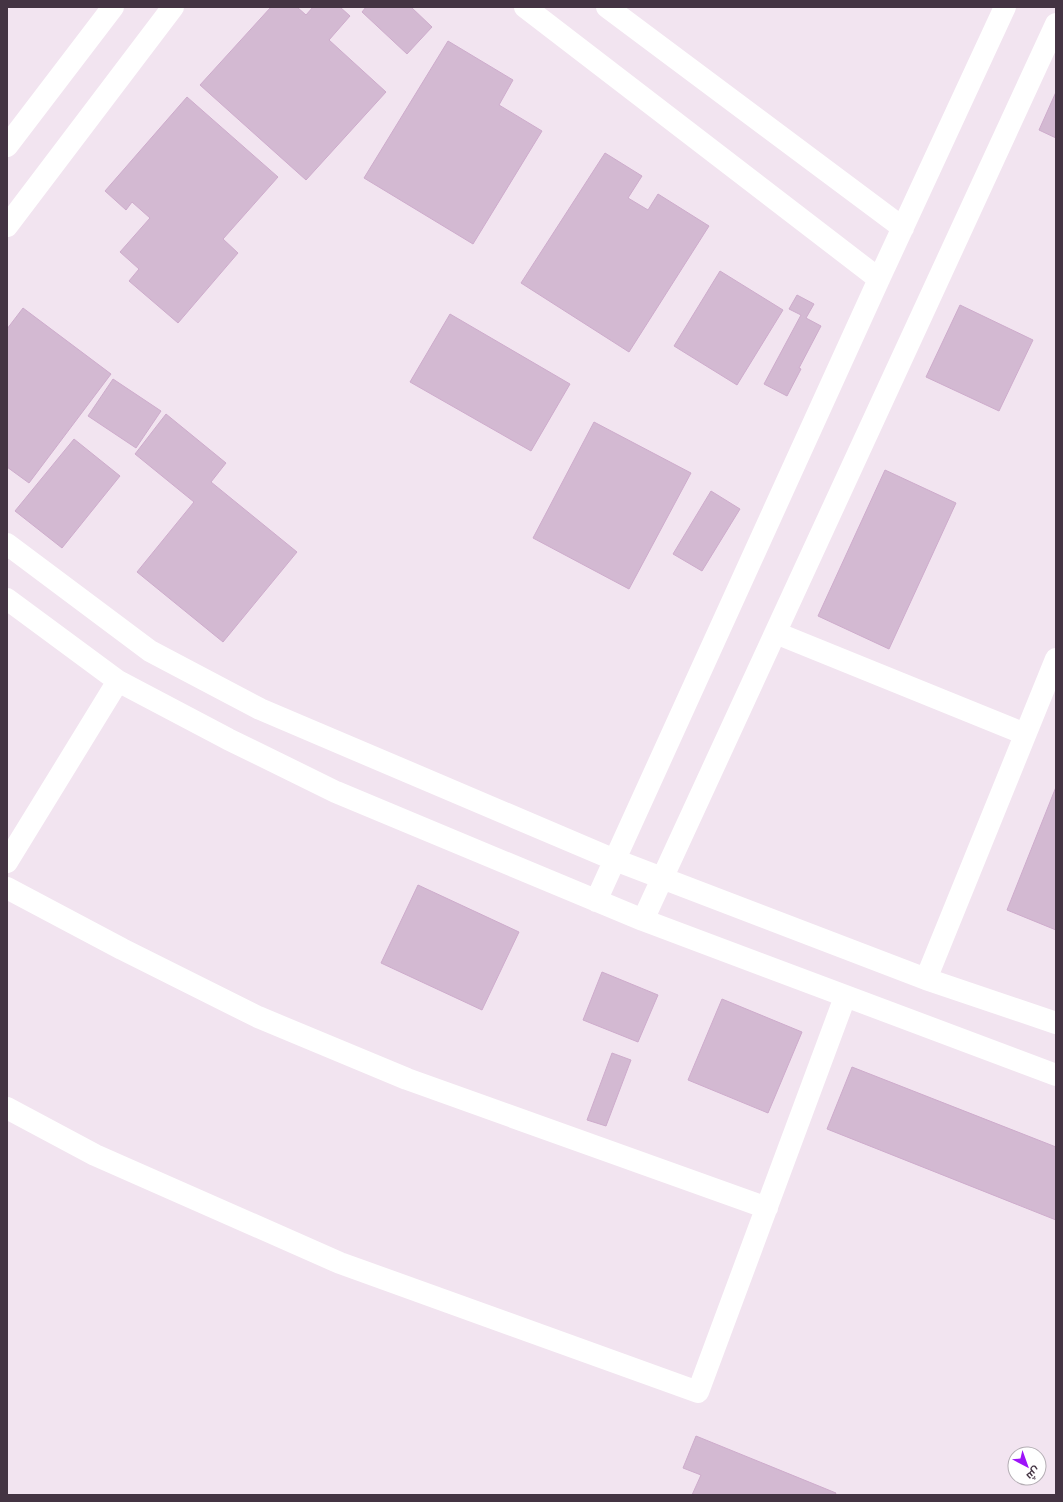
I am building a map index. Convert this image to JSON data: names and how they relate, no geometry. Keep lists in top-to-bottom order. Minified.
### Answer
{"north":"bottom right"}
